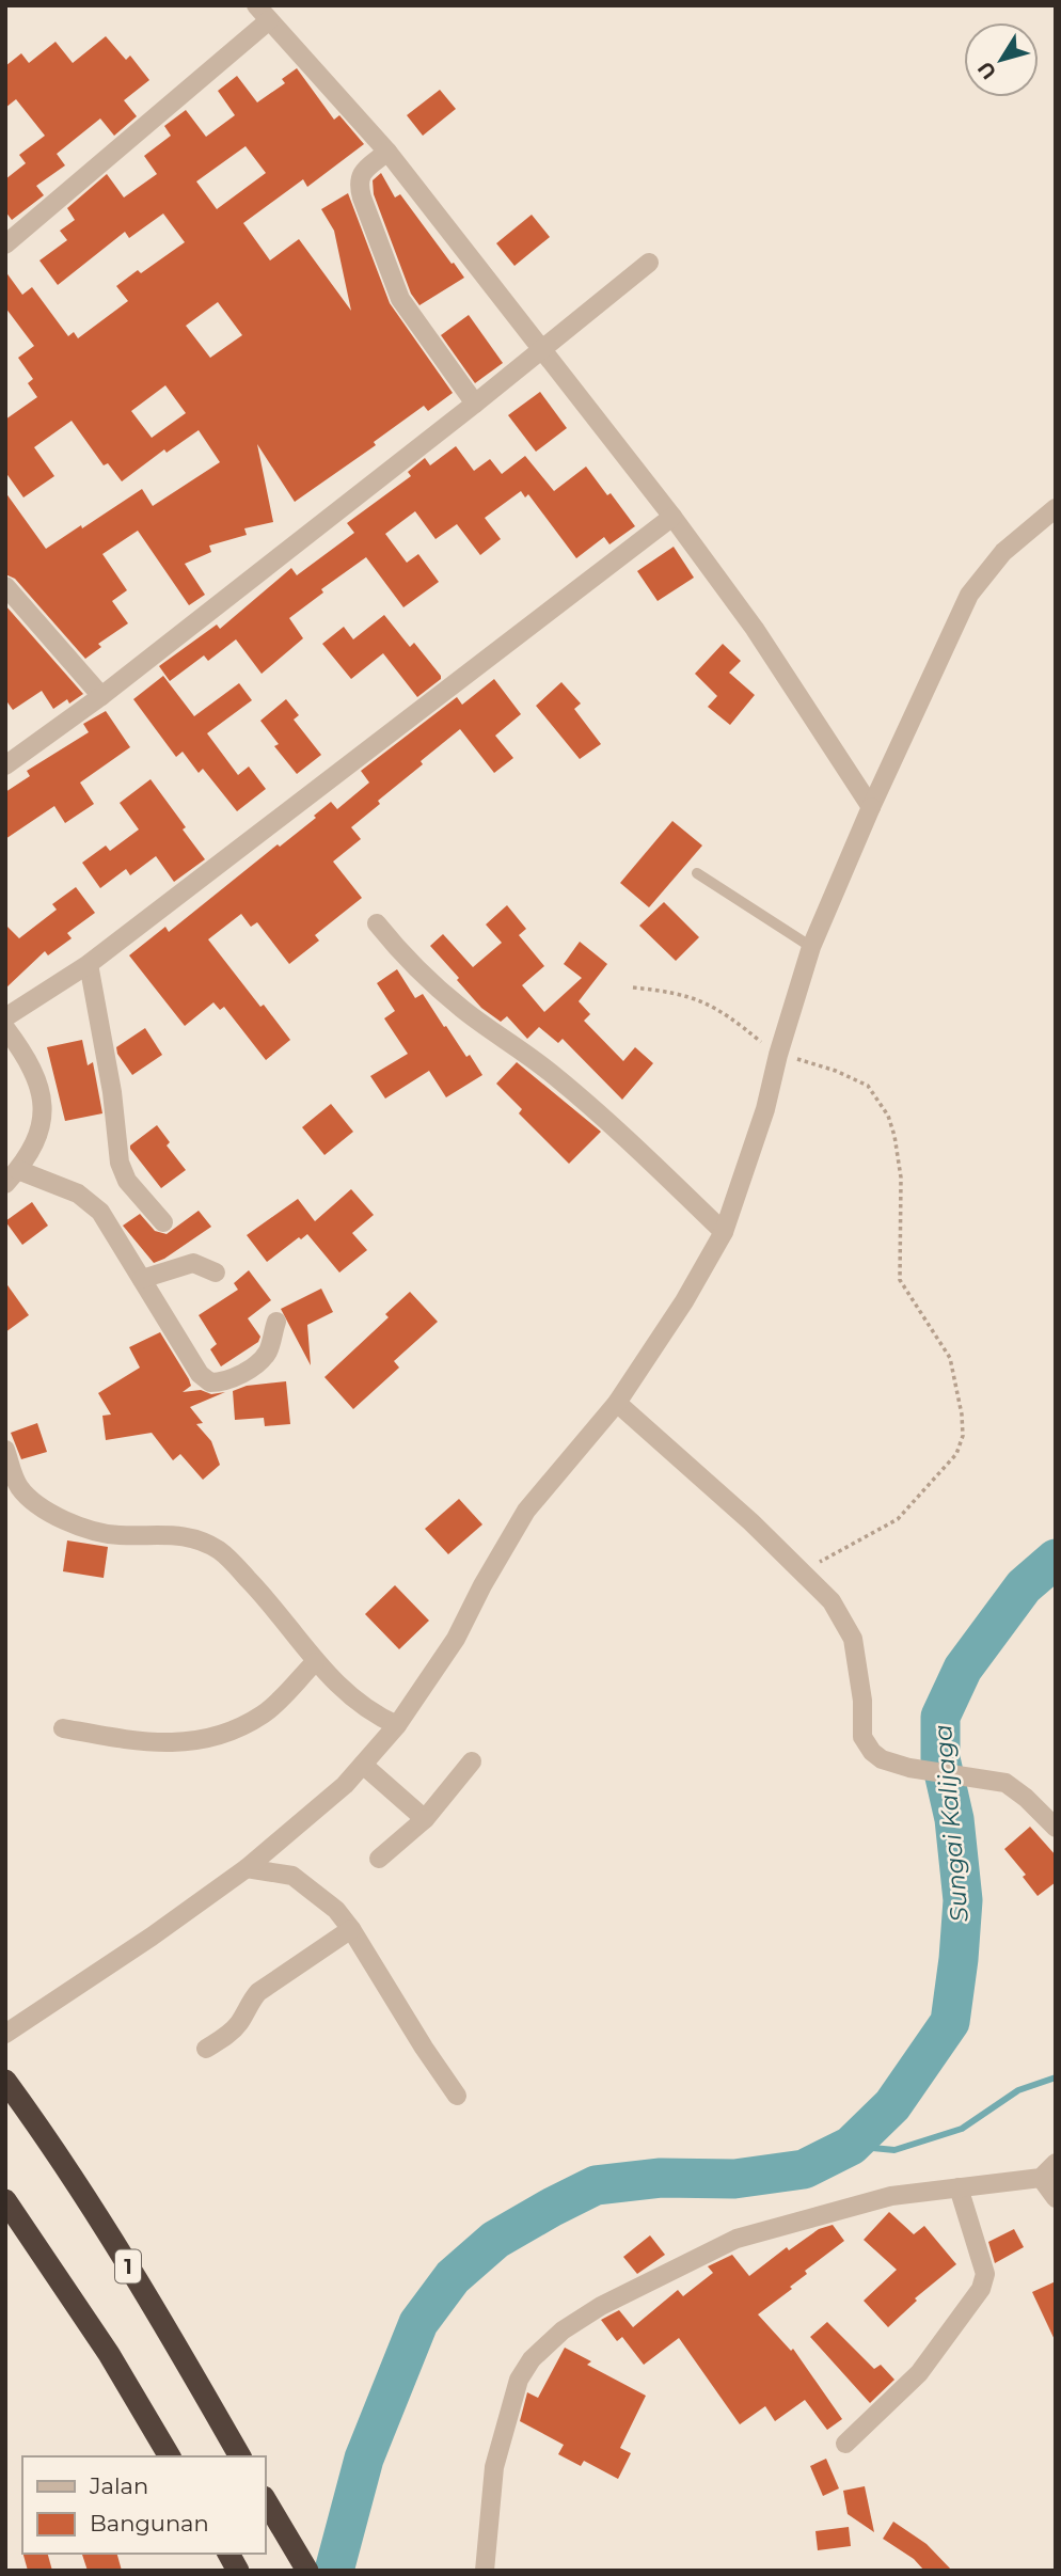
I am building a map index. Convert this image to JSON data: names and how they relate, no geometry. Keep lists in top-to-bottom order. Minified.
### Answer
{"streets":{"highway":["1"]},"water":["Sungai Kalijaga"],"legend":["Jalan","Bangunan"],"north":"bottom left"}
